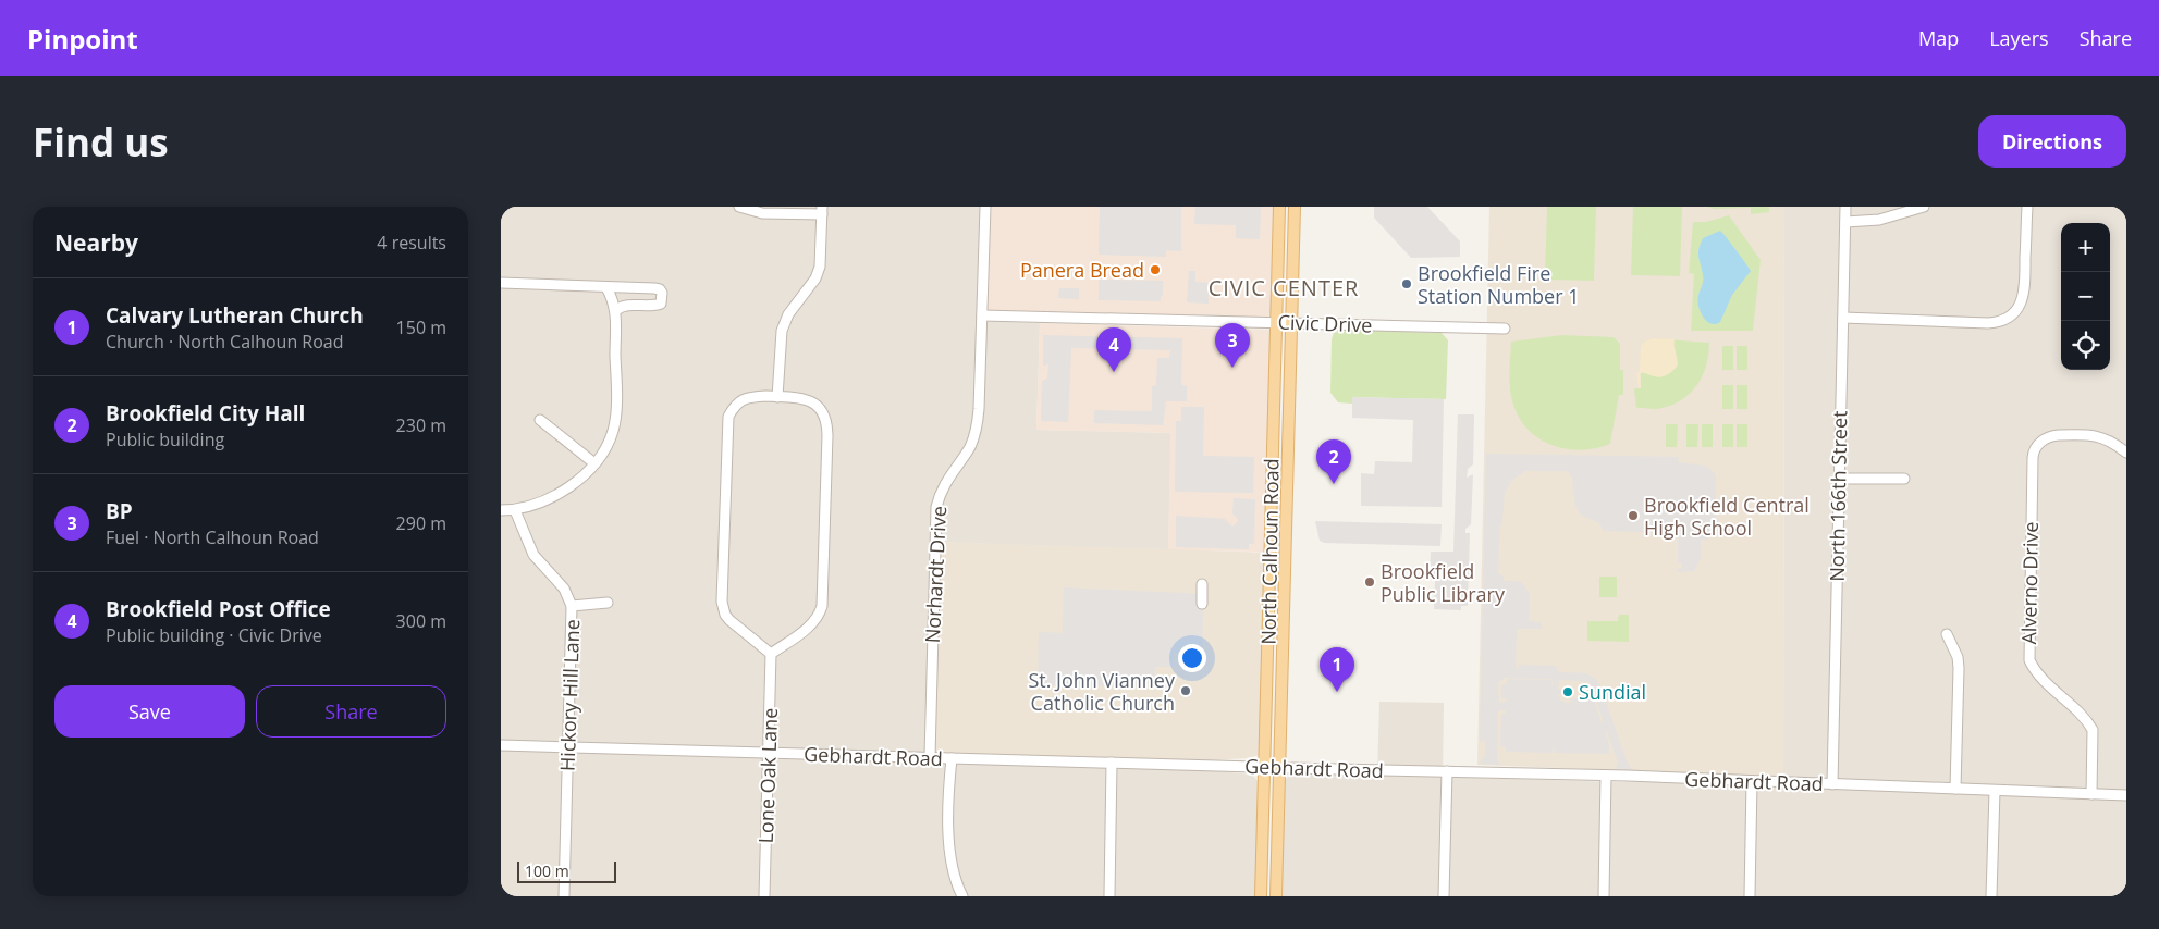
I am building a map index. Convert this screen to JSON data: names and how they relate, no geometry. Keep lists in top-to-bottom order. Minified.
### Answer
{"streets":{"main road":["North Calhoun Road"],"street":["Civic Drive","North 166th Street","Norhardt Drive","Alverno Drive","Hickory Hill Lane","Gebhardt Road","Lone Oak Lane"]},"crossings":[["Civic Drive","North Calhoun Road"],["Civic Drive","Norhardt Drive"],["North 166th Street","Gebhardt Road"],["North Calhoun Road","Gebhardt Road"],["Norhardt Drive","Gebhardt Road"],["Alverno Drive","Gebhardt Road"],["Hickory Hill Lane","Gebhardt Road"],["Gebhardt Road","Lone Oak Lane"]],"districts":["CIVIC CENTER"],"places":["Panera Bread","Brookfield Fire Station Number 1","Brookfield Central High School","Brookfield Public Library","St. John Vianney Catholic Church","Sundial"],"scale_bar":"100 m","page":{"header":"Pinpoint","nav":["Map","Layers","Share"],"buttons":["Directions",["Save","Share"]],"title":"Find us","heading":["Nearby","4 results"],"map_buttons":["+","−"],"list":[{"mark":"1","name":"Calvary Lutheran Church","note":"Church · North Calhoun Road","value":"150 m"},{"mark":"2","name":"Brookfield City Hall","note":"Public building","value":"230 m"},{"mark":"3","name":"BP","note":"Fuel · North Calhoun Road","value":"290 m"},{"mark":"4","name":"Brookfield Post Office","note":"Public building · Civic Drive","value":"300 m"}],"pins":["3","4","2","1"],"scale":"100 m"}}
